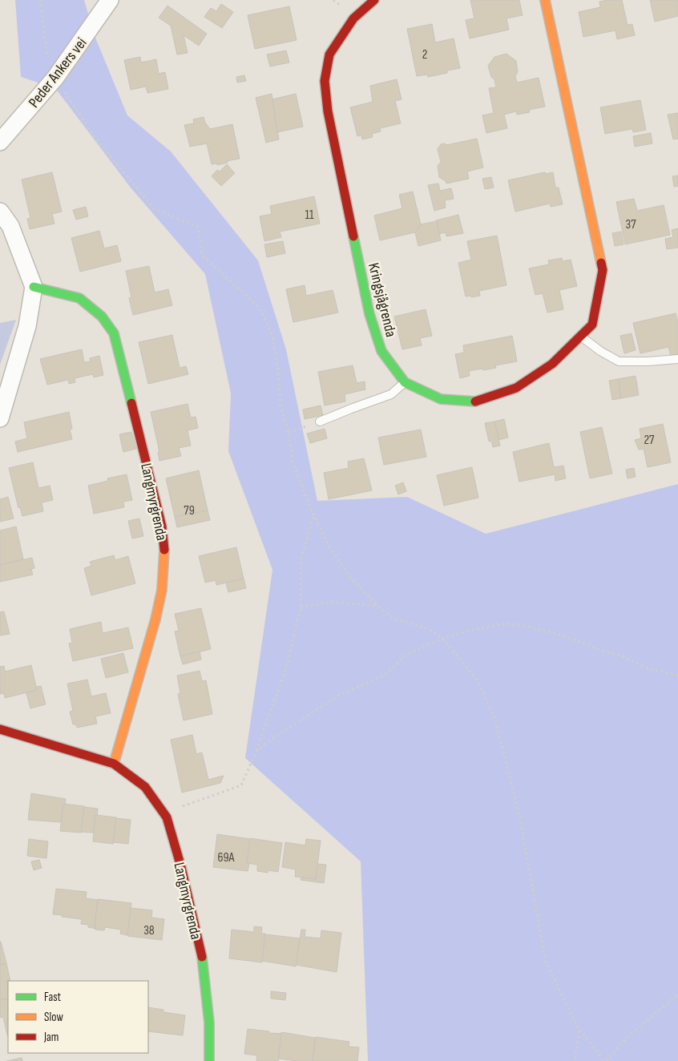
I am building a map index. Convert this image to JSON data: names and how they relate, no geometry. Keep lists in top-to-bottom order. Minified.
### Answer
{"streets":{"street":["Peder Ankers vei","Kringsjågrenda","Langmyrgrenda"]},"house_numbers":["2","11","37","27","79","69A","38"],"legend":["Fast","Slow","Jam"]}
